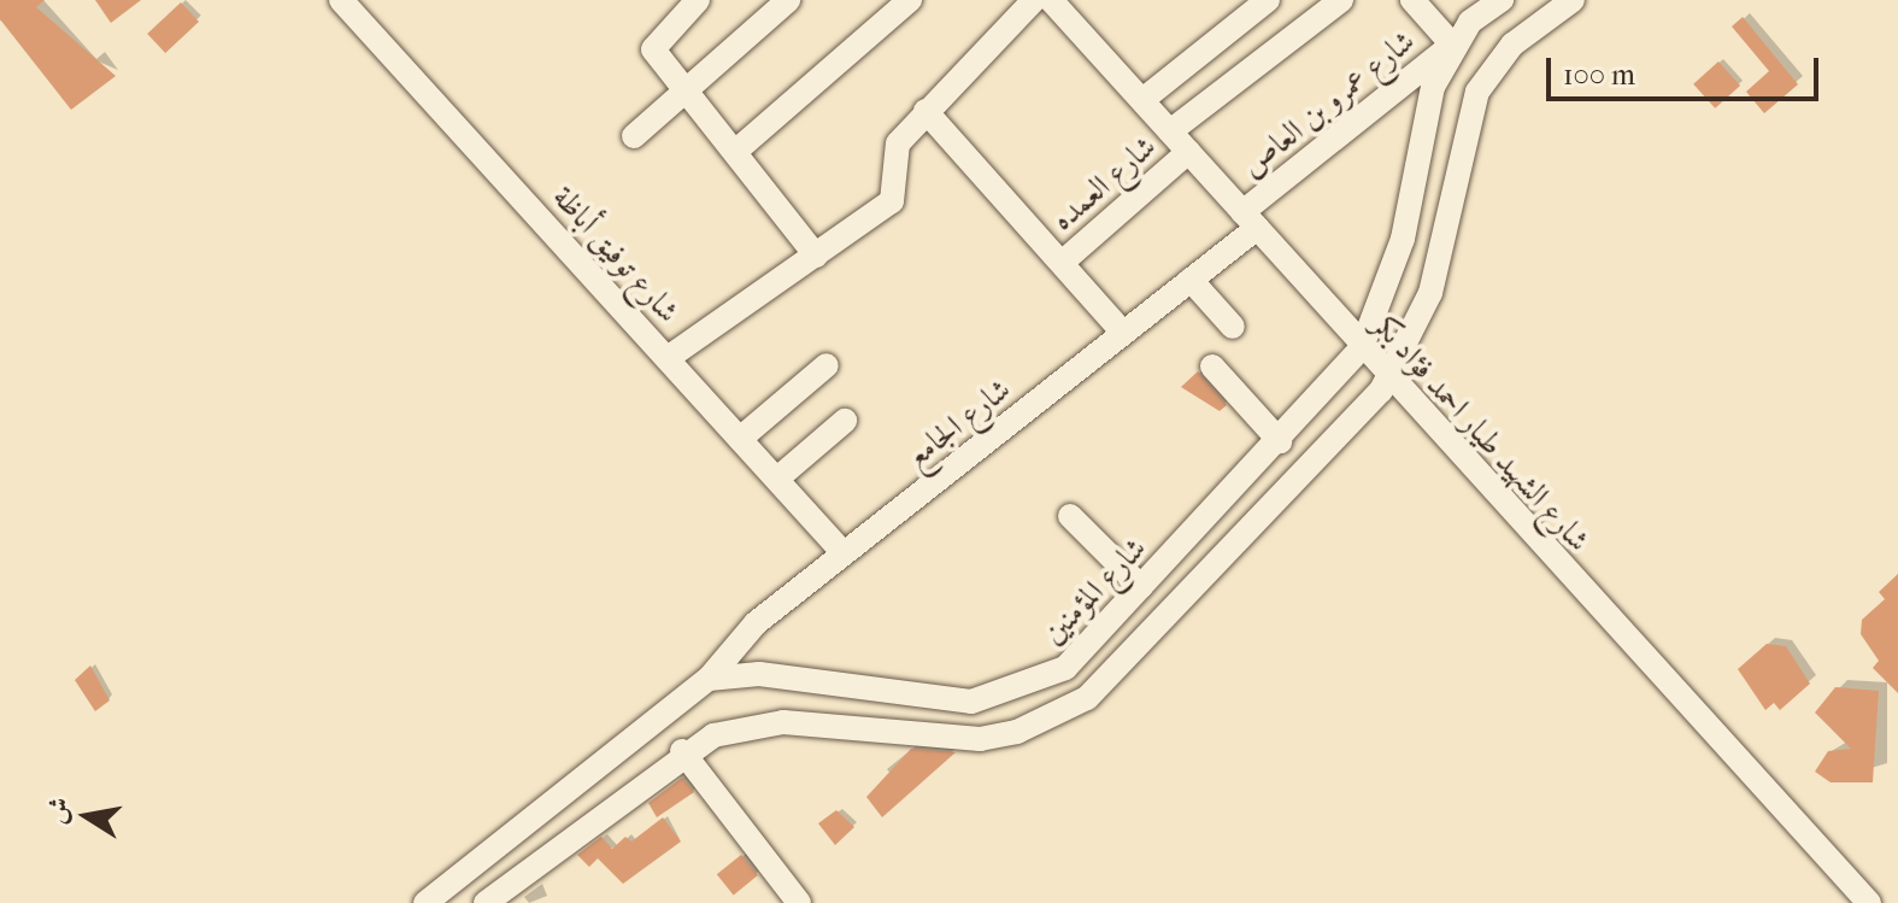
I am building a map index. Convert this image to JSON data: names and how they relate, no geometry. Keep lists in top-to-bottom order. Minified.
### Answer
{"streets":{"street":["شارع عمرو بن العاص","شارع العمده","شارع توفيق أباظة","شارع الجامع","شارع الشهيد طيار احمد فؤاد بكر","شارع المؤمنين"]},"crossings":[["شارع عمرو بن العاص","شارع الجامع"],["شارع عمرو بن العاص","شارع الشهيد طيار احمد فؤاد بكر"],["شارع عمرو بن العاص","شارع المؤمنين"],["شارع العمده","شارع الشهيد طيار احمد فؤاد بكر"],["شارع توفيق أباظة","شارع الجامع"],["شارع الجامع","شارع الشهيد طيار احمد فؤاد بكر"],["شارع الجامع","شارع المؤمنين"],["شارع الشهيد طيار احمد فؤاد بكر","شارع المؤمنين"]],"scale_bar":"100 m","north":"left"}
